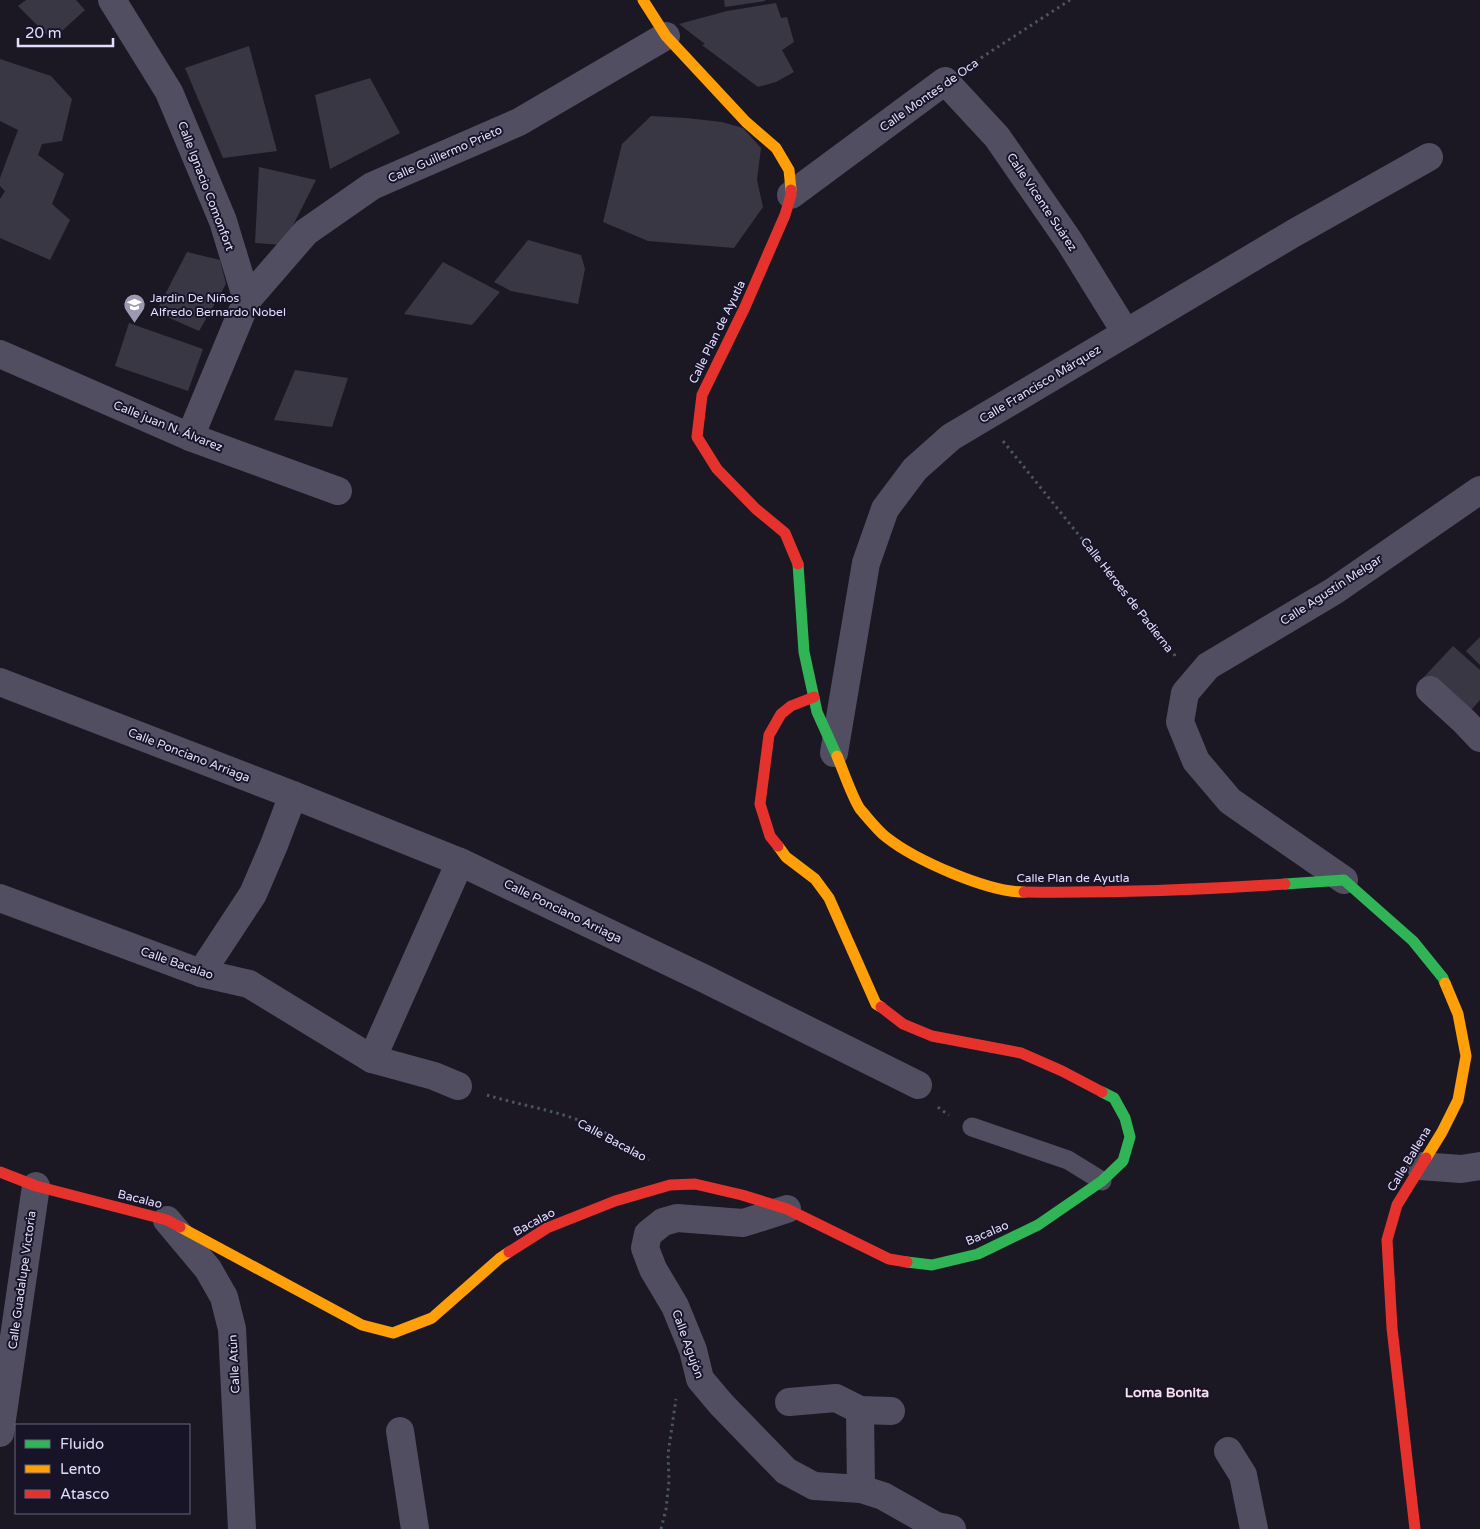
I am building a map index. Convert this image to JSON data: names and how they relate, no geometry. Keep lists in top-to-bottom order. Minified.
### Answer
{"streets":{"street":["Calle Montes de Oca","Calle Guillermo Prieto","Calle Ignacio Comonfort","Calle Vicente Suárez","Calle Plan de Ayutla","Calle Francisco Márquez","Calle juan N. Álvarez","Calle Agustín Melgar","Calle Ponciano Arriaga","Calle Bacalao","Calle Ballena","Bacalao","Calle Guadalupe Victoria","Calle Agujón","Calle Atún"],"path":["Calle Héroes de Padierna"]},"crossings":[["Calle Montes de Oca","Calle Vicente Suárez"],["Calle Montes de Oca","Calle Plan de Ayutla"],["Calle Guillermo Prieto","Calle Ignacio Comonfort"],["Calle Guillermo Prieto","Calle Plan de Ayutla"],["Calle Vicente Suárez","Calle Francisco Márquez"],["Calle Plan de Ayutla","Calle Francisco Márquez"],["Calle Plan de Ayutla","Calle Ballena"],["Calle Francisco Márquez","Calle Héroes de Padierna"],["Calle Agustín Melgar","Calle Héroes de Padierna"],["Calle Bacalao","Bacalao"],["Bacalao","Calle Guadalupe Victoria"],["Bacalao","Calle Agujón"],["Bacalao","Calle Atún"]],"districts":["Loma Bonita"],"places":{"school or university":["Jardin De Niños Alfredo Bernardo Nobel"]},"legend":["Fluido","Lento","Atasco"],"scale_bar":"20 m"}
